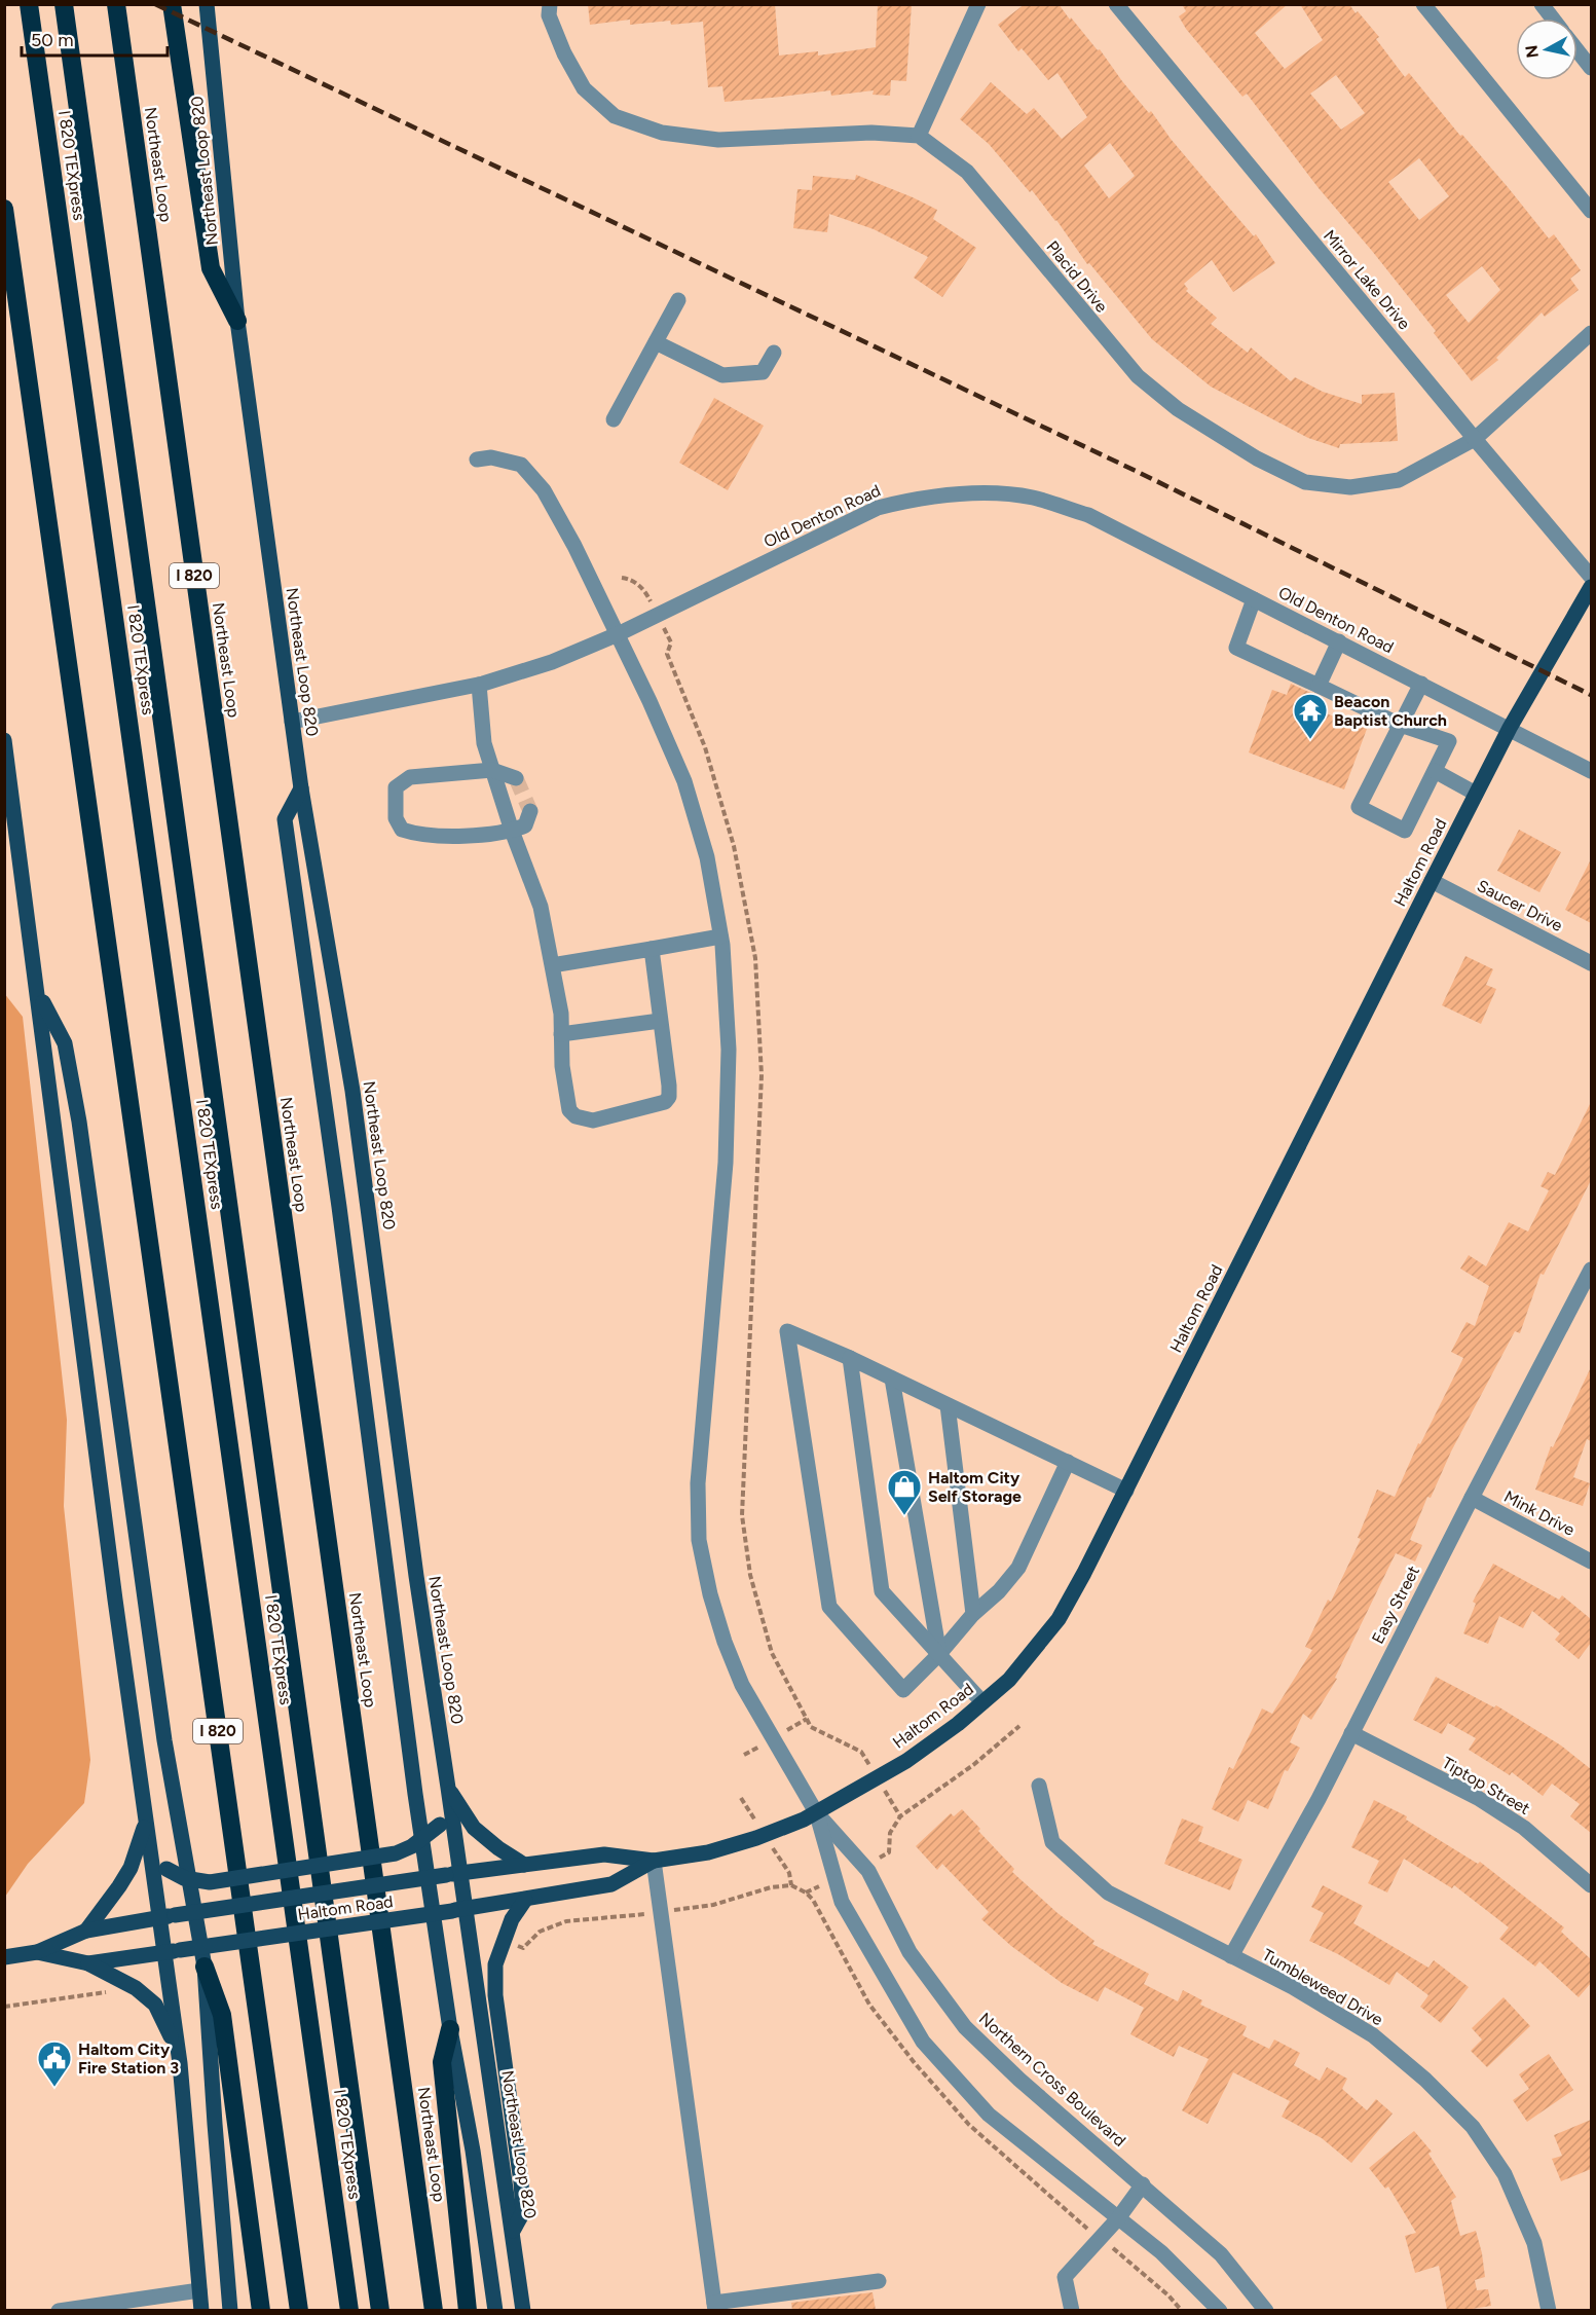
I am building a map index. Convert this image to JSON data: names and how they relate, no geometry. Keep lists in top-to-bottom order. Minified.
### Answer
{"streets":{"highway":["Northeast Loop","I 820 TEXpress","I 820"],"main road":["Northeast Loop 820","Haltom Road"],"street":["Placid Drive","Mirror Lake Drive","Old Denton Road","Saucer Drive","Mink Drive","Easy Street","Tiptop Street","Tumbleweed Drive","Northern Cross Boulevard"]},"crossings":[["Northeast Loop 820","Old Denton Road"],["Northeast Loop 820","Haltom Road"],["Placid Drive","Mirror Lake Drive"],["Old Denton Road","Haltom Road"],["Haltom Road","Saucer Drive"],["Haltom Road","Northern Cross Boulevard"],["Mink Drive","Easy Street"],["Easy Street","Tiptop Street"],["Easy Street","Tumbleweed Drive"]],"places":{"temple":["Beacon Baptist Church"],"shop":["Haltom City Self Storage"],"public building":["Haltom City Fire Station 3"]},"scale_bar":"50 m","north":"left"}
